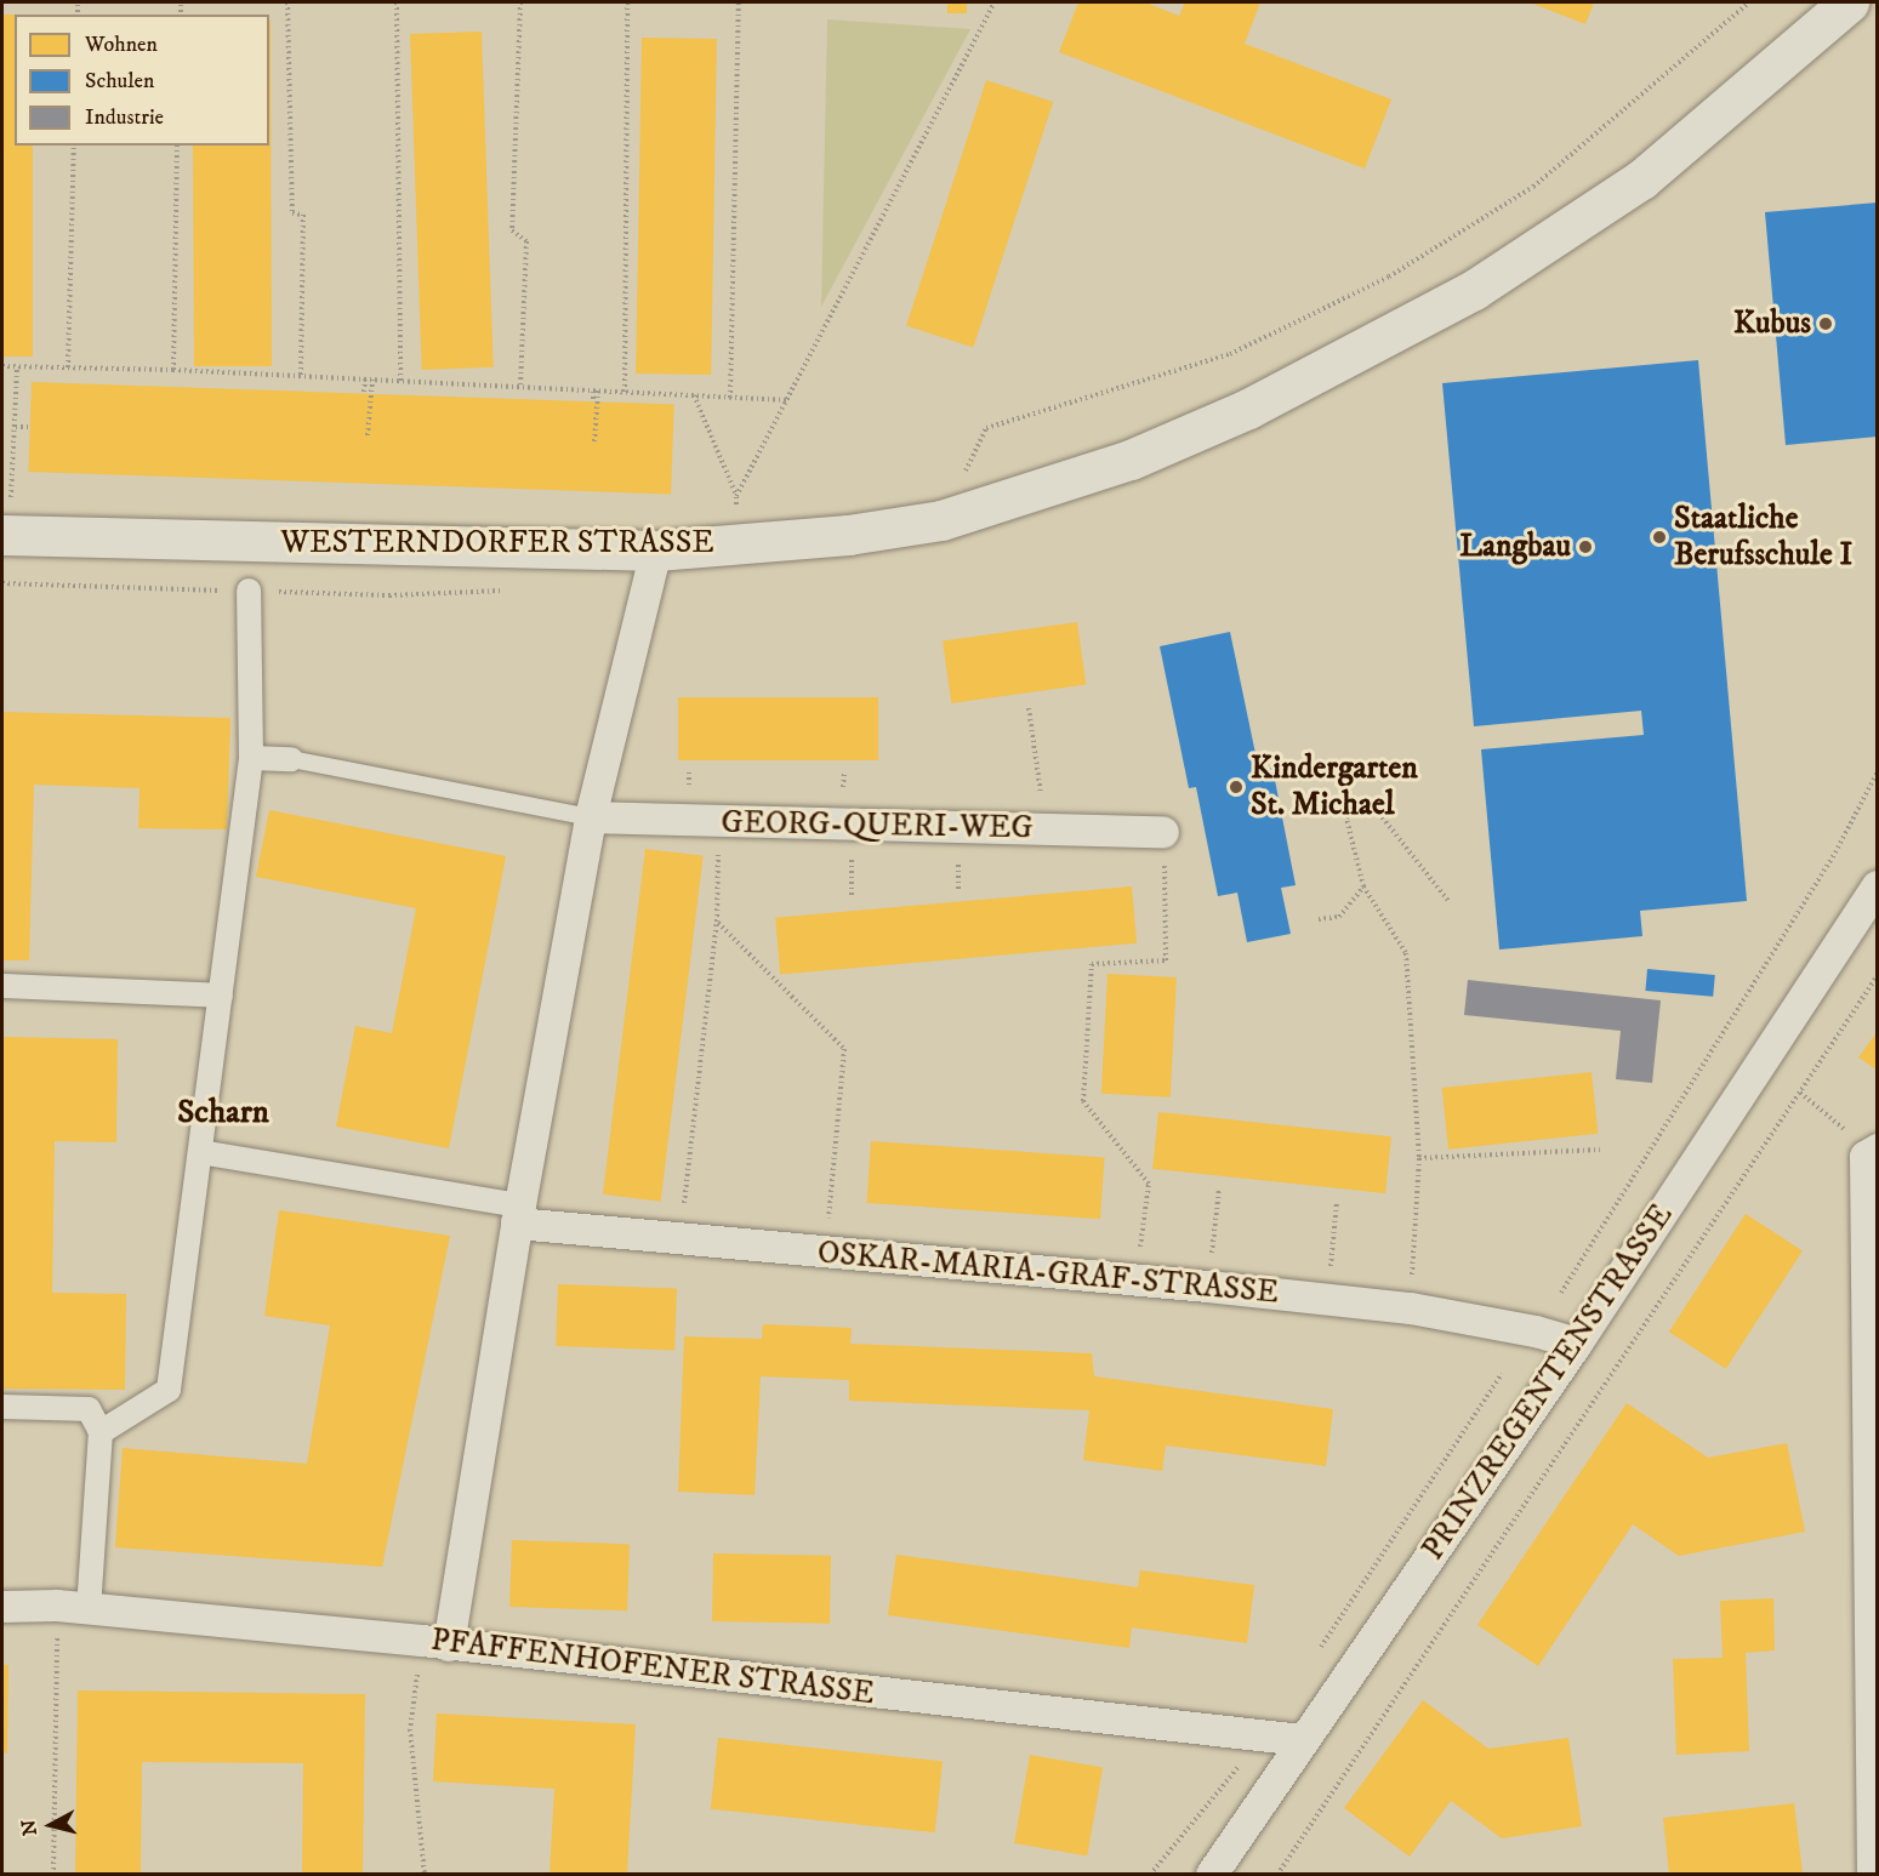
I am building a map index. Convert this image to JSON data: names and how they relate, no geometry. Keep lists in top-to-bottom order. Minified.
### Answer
{"streets":{"main road":["WESTERNDORFER STRASSE"],"street":["GEORG-QUERI-WEG","OSKAR-MARIA-GRAF-STRASSE","PRINZREGENTENSTRASSE","PFAFFENHOFENER STRASSE"]},"crossings":[["OSKAR-MARIA-GRAF-STRASSE","PRINZREGENTENSTRASSE"],["PRINZREGENTENSTRASSE","PFAFFENHOFENER STRASSE"]],"districts":["Scharn"],"places":["Kubus","Staatliche Berufsschule I","Langbau","Kindergarten St. Michael"],"legend":["Wohnen","Schulen","Industrie"],"north":"left"}
